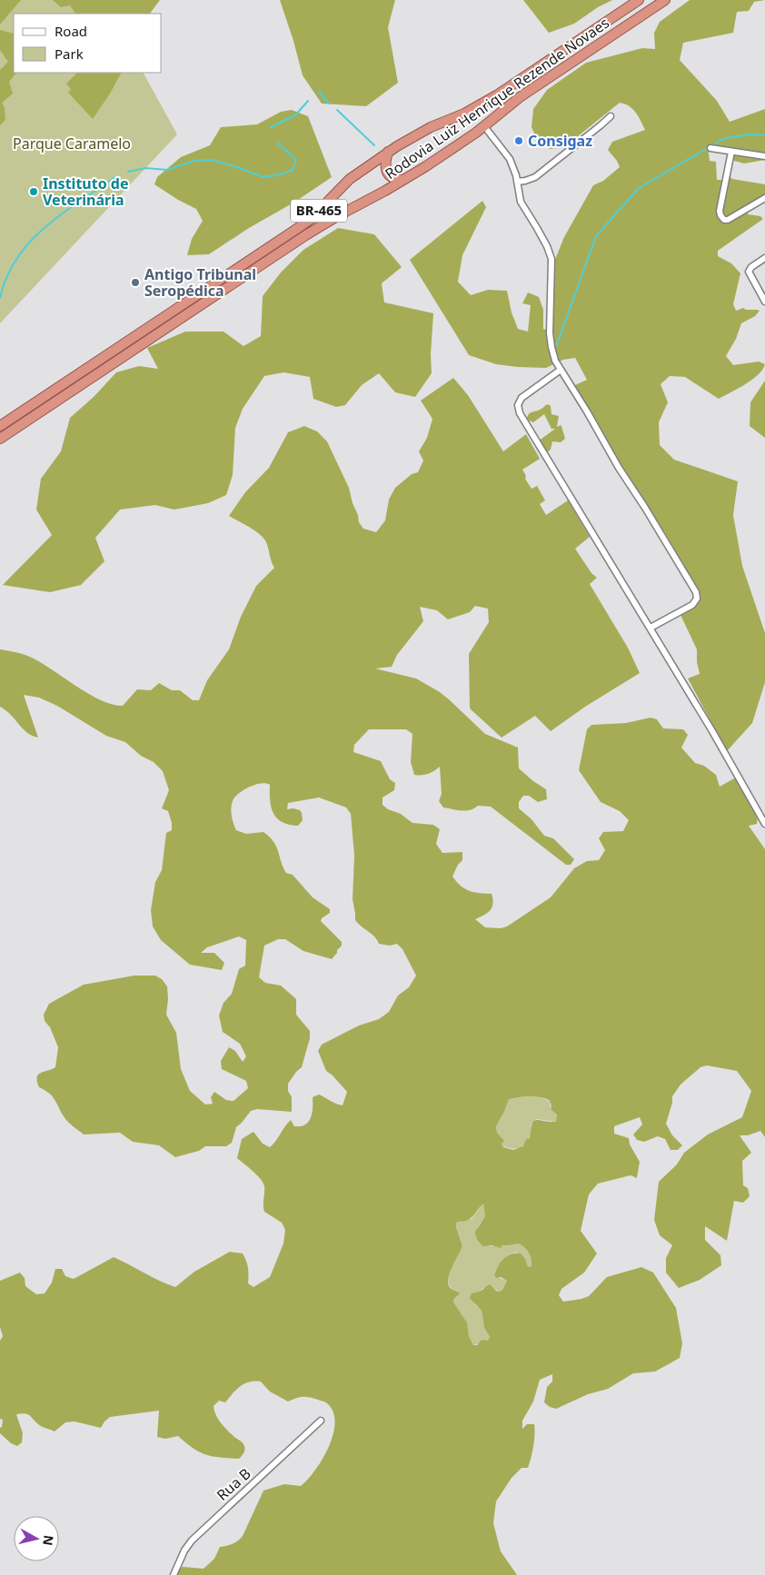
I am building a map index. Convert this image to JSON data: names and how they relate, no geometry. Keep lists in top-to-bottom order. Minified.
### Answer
{"streets":{"highway":["Rodovia Luiz Henrique Rezende Novaes","BR-465"],"street":["Rua B"]},"parks":["Parque Caramelo"],"places":["Consigaz","Instituto de Veterinária","Antigo Tribunal Seropédica"],"legend":["Road","Park"],"north":"right"}
